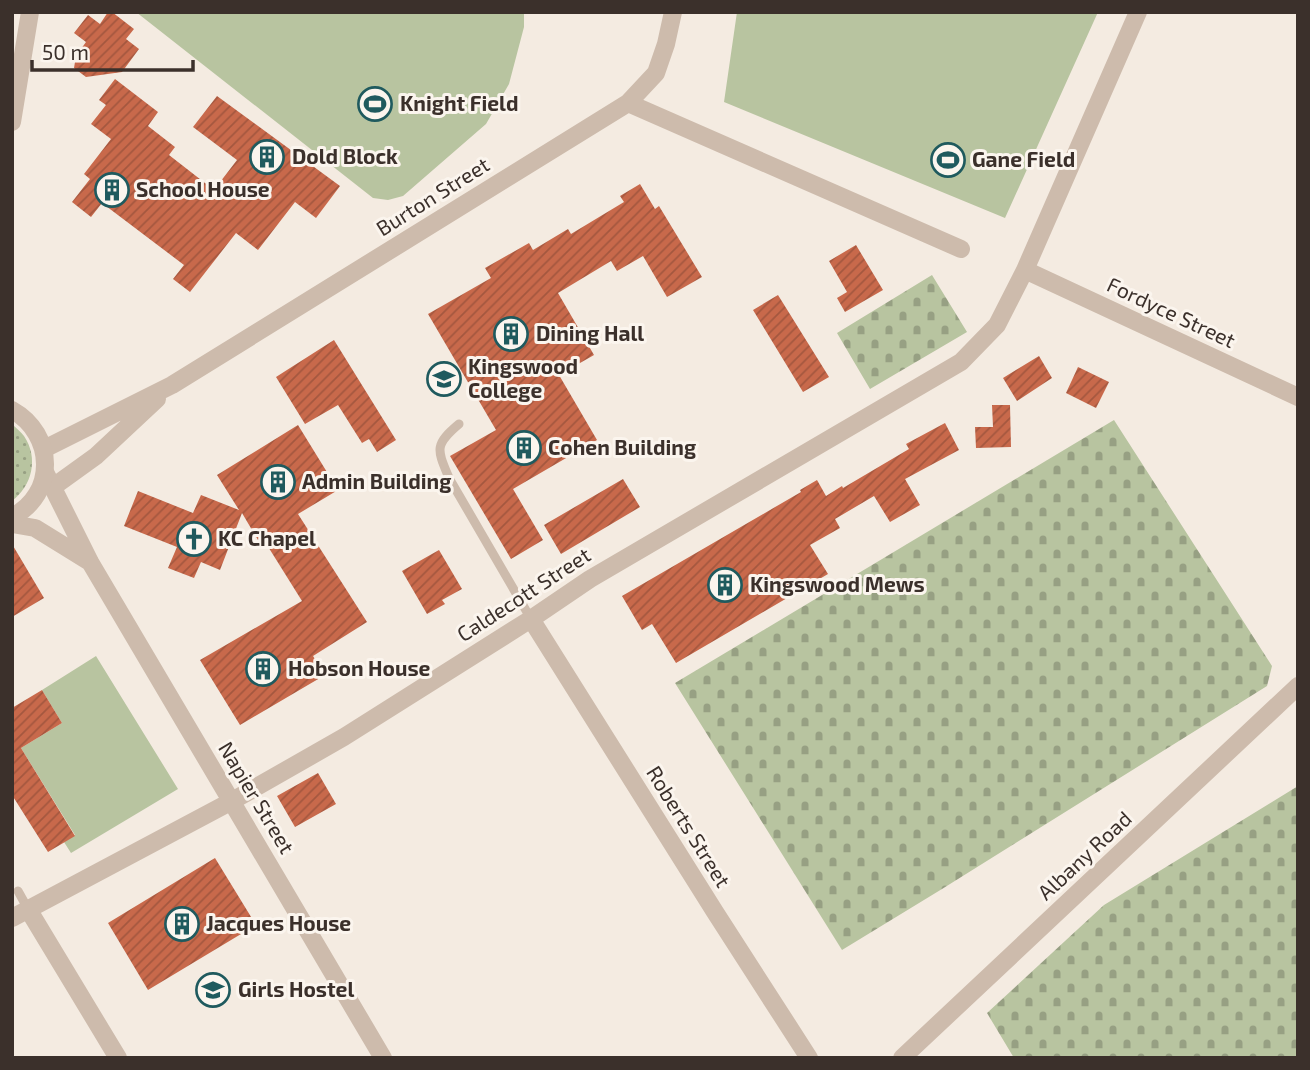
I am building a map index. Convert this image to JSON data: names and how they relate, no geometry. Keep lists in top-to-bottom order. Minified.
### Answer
{"streets":{"street":["Burton Street","Fordyce Street","Caldecott Street","Napier Street","Roberts Street","Albany Road"]},"crossings":[["Burton Street","Napier Street"],["Fordyce Street","Caldecott Street"],["Caldecott Street","Napier Street"],["Caldecott Street","Roberts Street"]],"places":{"sports":["Knight Field","Gane Field"],"building":["Dold Block","School House","Dining Hall","Cohen Building","Admin Building","Kingswood Mews","Hobson House","Jacques House"],"school or university":["Kingswood College","Girls Hostel"],"church":["KC Chapel"]},"scale_bar":"50 m"}
